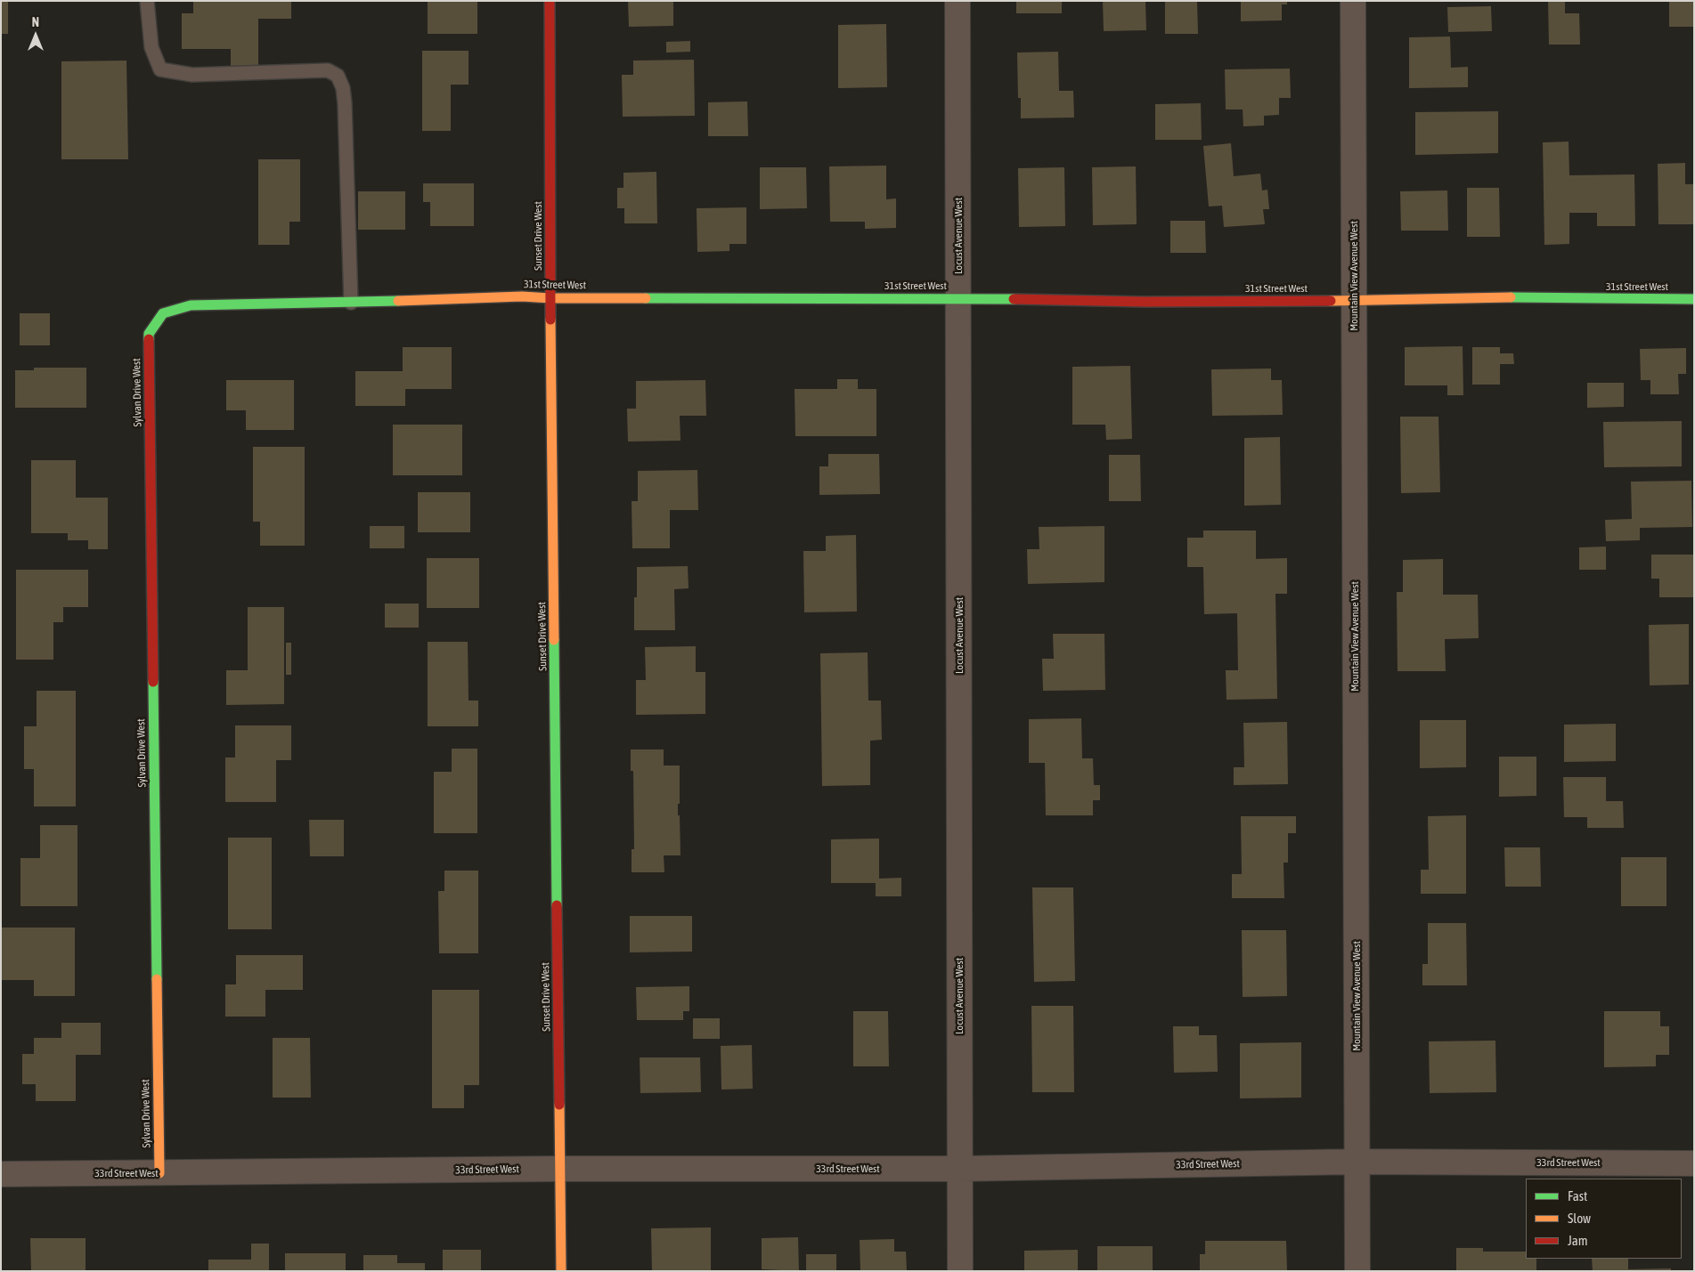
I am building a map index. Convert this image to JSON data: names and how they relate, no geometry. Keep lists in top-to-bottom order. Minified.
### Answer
{"streets":{"street":["Sunset Drive West","Locust Avenue West","Mountain View Avenue West","31st Street West","Sylvan Drive West","33rd Street West"]},"crossings":[["Sunset Drive West","31st Street West"],["Sunset Drive West","33rd Street West"],["Locust Avenue West","31st Street West"],["Locust Avenue West","33rd Street West"],["Mountain View Avenue West","31st Street West"],["Mountain View Avenue West","33rd Street West"],["31st Street West","Sylvan Drive West"],["Sylvan Drive West","33rd Street West"]],"legend":["Fast","Slow","Jam"],"north":"top"}
